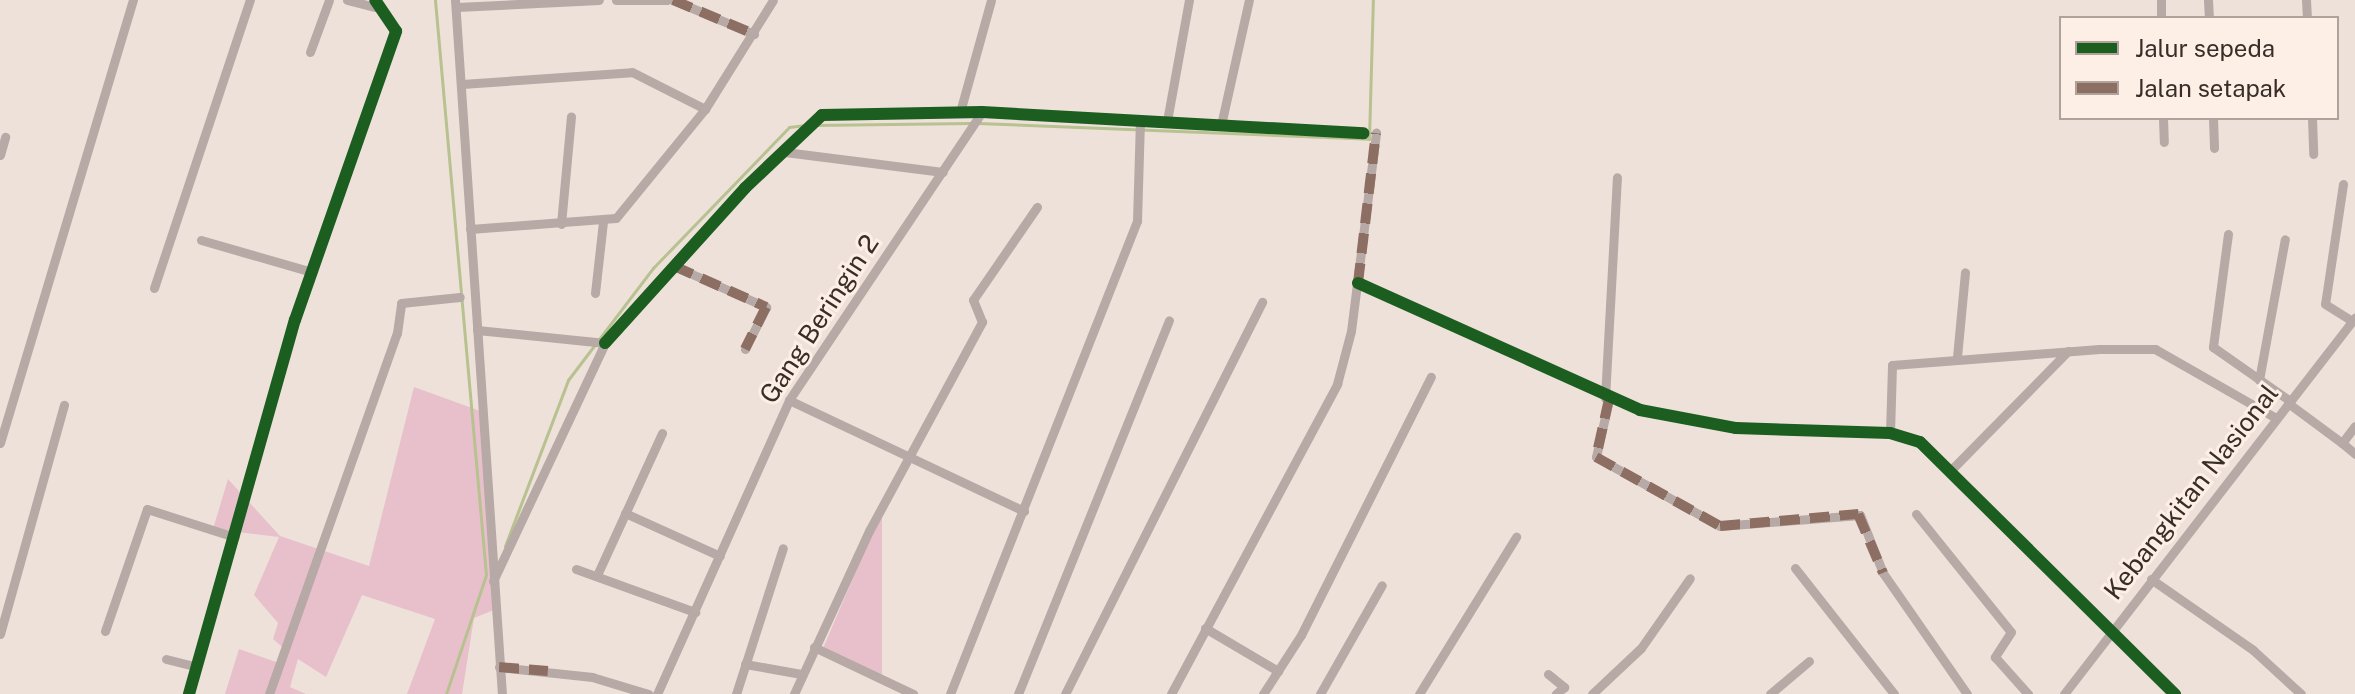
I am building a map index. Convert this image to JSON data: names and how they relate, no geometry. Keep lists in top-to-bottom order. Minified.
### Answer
{"streets":{"street":["Gang Beringin 2","Kebangkitan Nasional"]},"legend":["Jalur sepeda","Jalan setapak"]}
